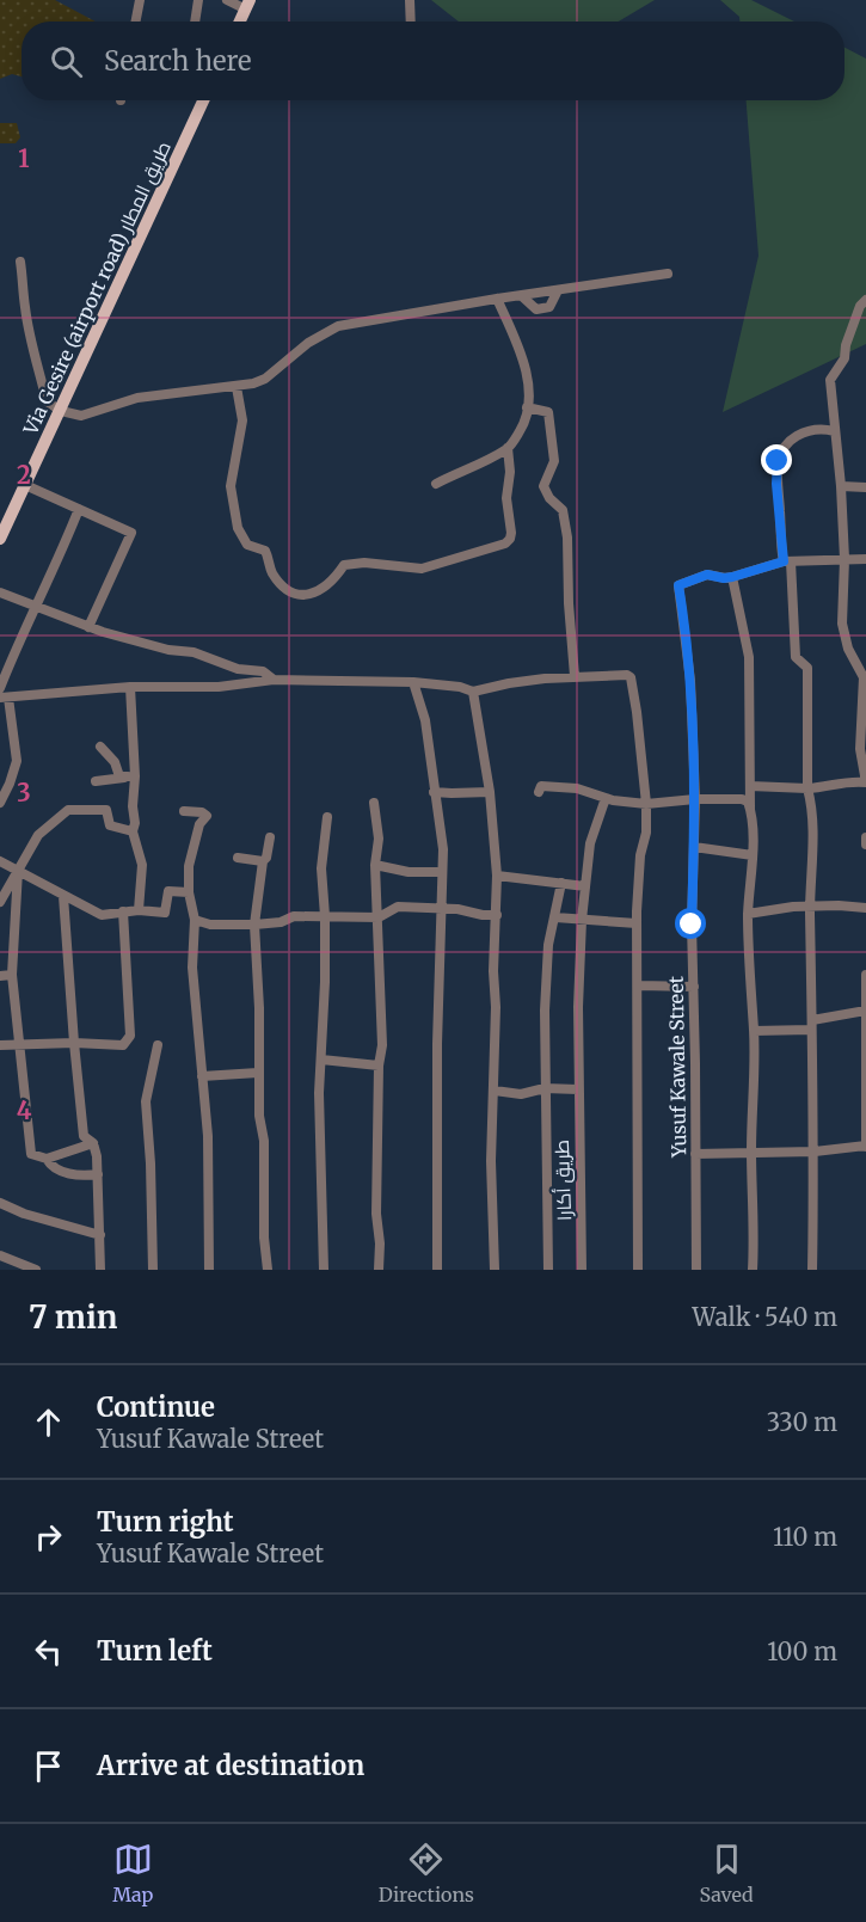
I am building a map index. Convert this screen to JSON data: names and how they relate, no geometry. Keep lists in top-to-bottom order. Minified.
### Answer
{"streets":{"main road":["Via Gesire (airport road) طريق المطار"],"street":["Yusuf Kawale Street","طريق أكارا"]},"page":{"search":"Search here","heading":["7 min","Walk · 540 m"],"list":[["Continue","Yusuf Kawale Street","330 m"],["Turn right","Yusuf Kawale Street","110 m"],["Turn left","100 m"],"Arrive at destination"],"nav":["Map","Directions","Saved"]},"grid":{"rows":["1","2","3","4"]}}
